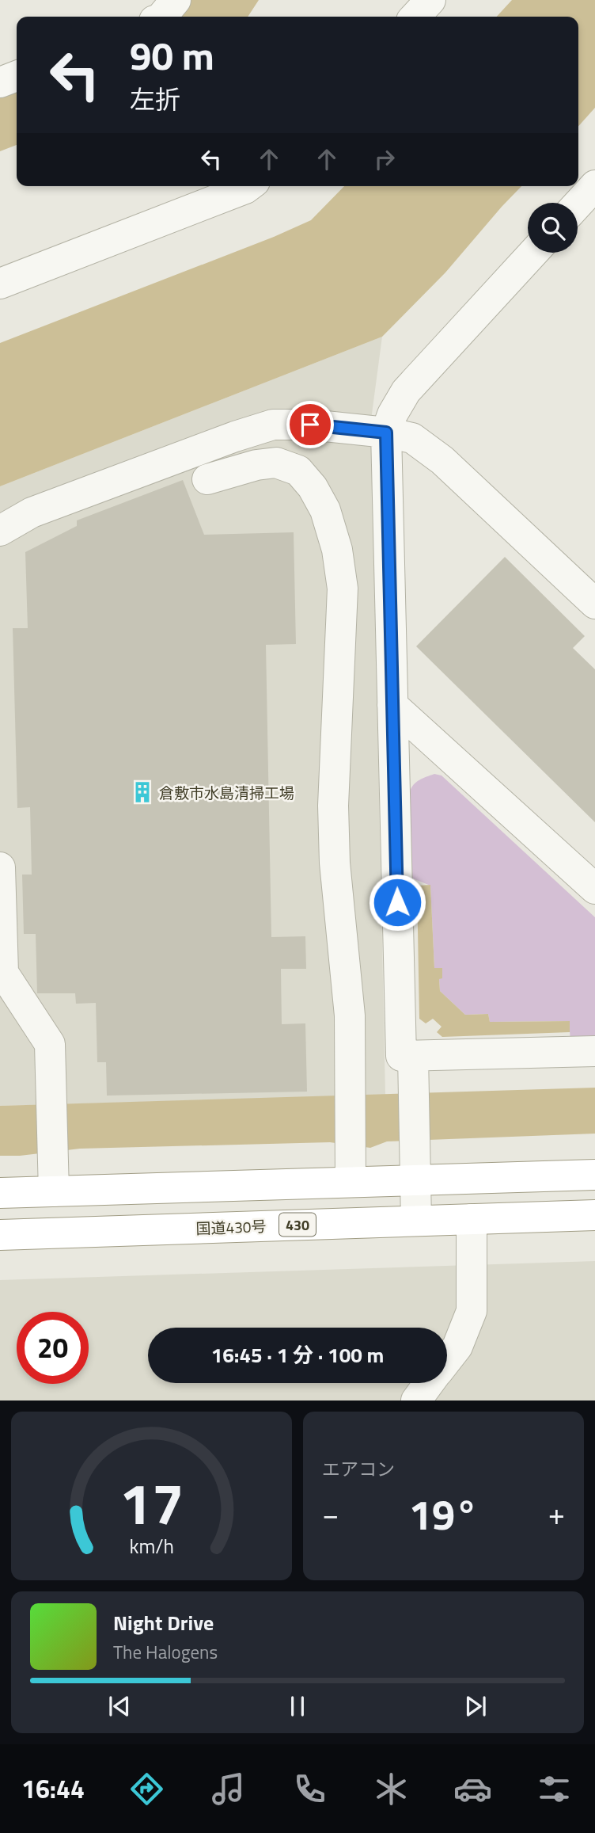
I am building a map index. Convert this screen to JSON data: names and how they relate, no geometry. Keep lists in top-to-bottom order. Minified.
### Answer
{"streets":{"highway":["430","国道430号"]},"places":{"building":["倉敷市水島清掃工場"]},"page":{"turn":["90 m","左折"],"limit":"20","trip":"16:45 · 1 分 · 100 m","tile":"エアコン","heat":["−","19°","+"],"song":["Night Drive","The Halogens"],"tabs":"16:44","gauge":["17","km/h"]}}
